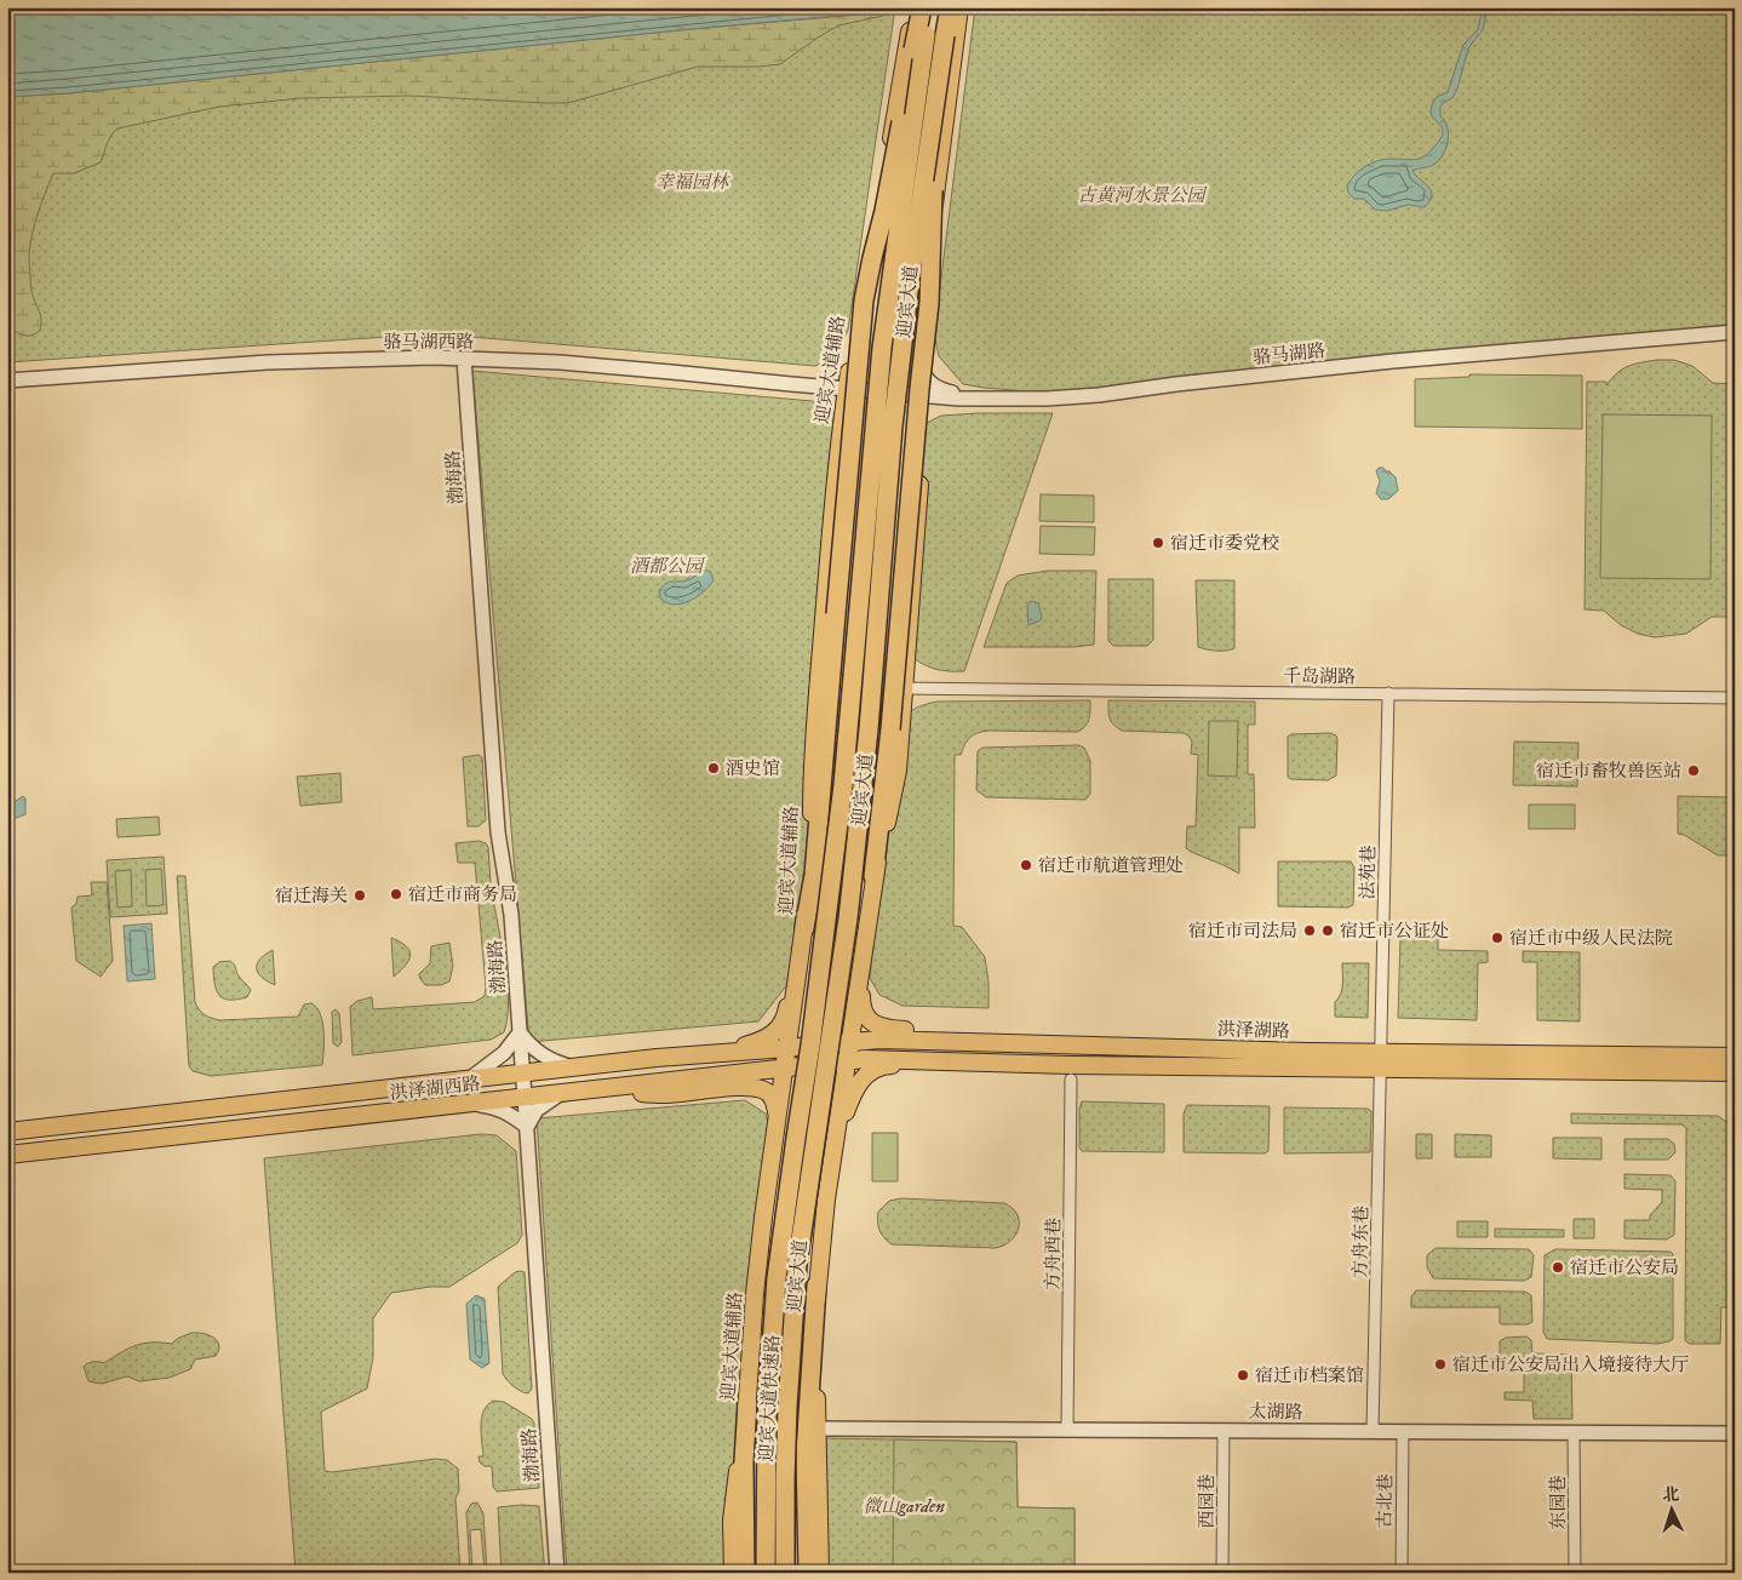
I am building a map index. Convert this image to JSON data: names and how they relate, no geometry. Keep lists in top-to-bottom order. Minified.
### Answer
{"streets":{"highway":["迎宾大道","迎宾大道快速路"],"main road":["迎宾大道辅路","洪泽湖路","洪泽湖西路"],"street":["骆马湖西路","骆马湖路","渤海路","千岛湖路","法苑巷","方舟东巷","方舟西巷","太湖路","西园巷","古北巷","东园巷"]},"crossings":[["迎宾大道","迎宾大道快速路"],["骆马湖西路","骆马湖路"],["骆马湖西路","迎宾大道辅路"],["骆马湖西路","渤海路"],["骆马湖路","迎宾大道辅路"],["迎宾大道辅路","洪泽湖路"],["迎宾大道辅路","洪泽湖西路"],["渤海路","洪泽湖西路"],["千岛湖路","法苑巷"],["法苑巷","洪泽湖路"],["法苑巷","方舟东巷"],["洪泽湖路","洪泽湖西路"],["洪泽湖路","方舟东巷"],["方舟东巷","太湖路"],["方舟西巷","太湖路"],["太湖路","西园巷"],["太湖路","古北巷"],["太湖路","东园巷"]],"parks":["幸福园林","古黄河水景公园","酒都公园","微山garden"],"places":["宿迁市委党校","酒史馆","宿迁市畜牧兽医站","宿迁市航道管理处","宿迁市商务局","宿迁海关","宿迁市司法局","宿迁市公证处","宿迁市中级人民法院","宿迁市公安局","宿迁市公安局出入境接待大厅","宿迁市档案馆"],"north":"top"}
